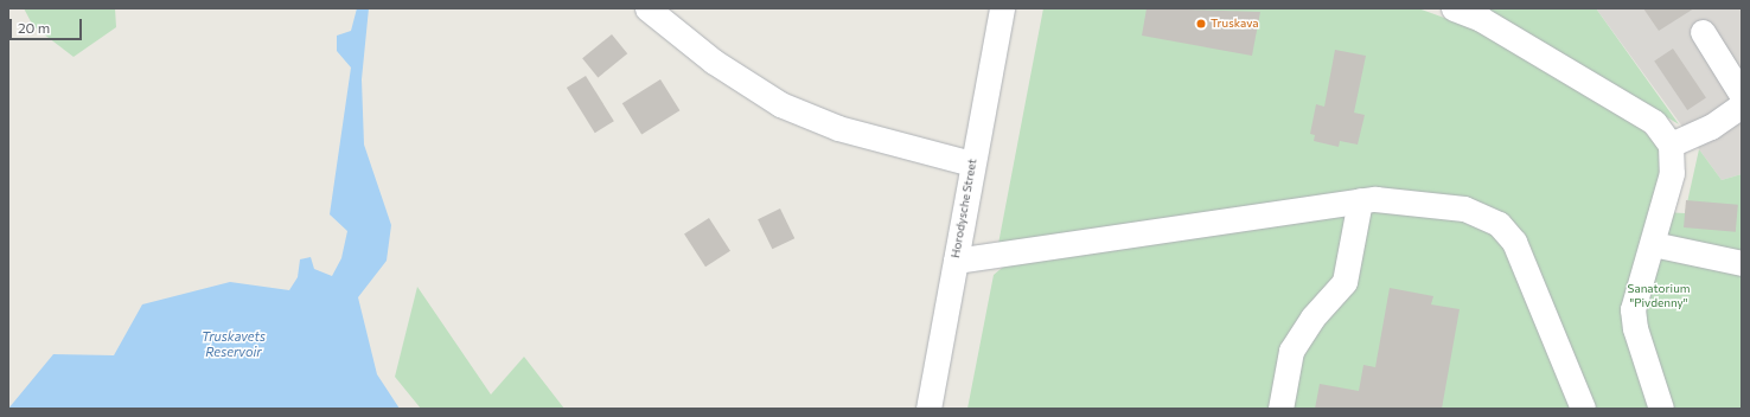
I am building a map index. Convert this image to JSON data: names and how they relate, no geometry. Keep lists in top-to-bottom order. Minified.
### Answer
{"streets":{"street":["Horodysche Street"]},"water":["Truskavets Reservoir"],"parks":["Sanatorium \"Pivdenny\""],"places":["Truskava"],"scale_bar":"20 m"}
